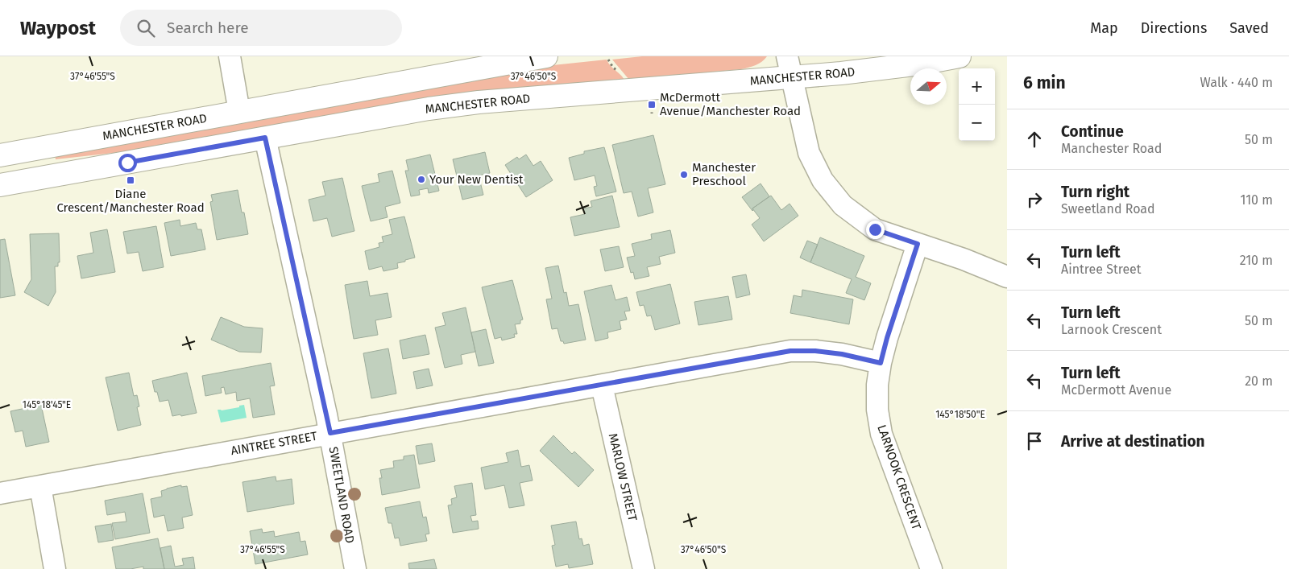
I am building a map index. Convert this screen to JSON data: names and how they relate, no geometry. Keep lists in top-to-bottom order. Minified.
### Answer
{"streets":{"main road":["MANCHESTER ROAD"],"street":["AINTREE STREET","MARLOW STREET","LARNOOK CRESCENT","SWEETLAND ROAD"]},"crossings":[["MANCHESTER ROAD","SWEETLAND ROAD"],["AINTREE STREET","MARLOW STREET"],["AINTREE STREET","LARNOOK CRESCENT"],["AINTREE STREET","SWEETLAND ROAD"]],"places":{"transit":["McDermott Avenue/Manchester Road","Diane Crescent/Manchester Road"],"other":["Manchester Preschool","Your New Dentist"]},"north":"right","page":{"header":"Waypost","search":"Search here","nav":["Map","Directions","Saved"],"heading":["6 min","Walk · 440 m"],"map_buttons":["+","−"],"list":[["Continue","Manchester Road","50 m"],["Turn right","Sweetland Road","110 m"],["Turn left","Aintree Street","210 m"],["Turn left","Larnook Crescent","50 m"],["Turn left","McDermott Avenue","20 m"],"Arrive at destination"]},"coordinates":["37°46'55\"S","37°46'50\"S","145°18'45\"E","145°18'50\"E"]}
